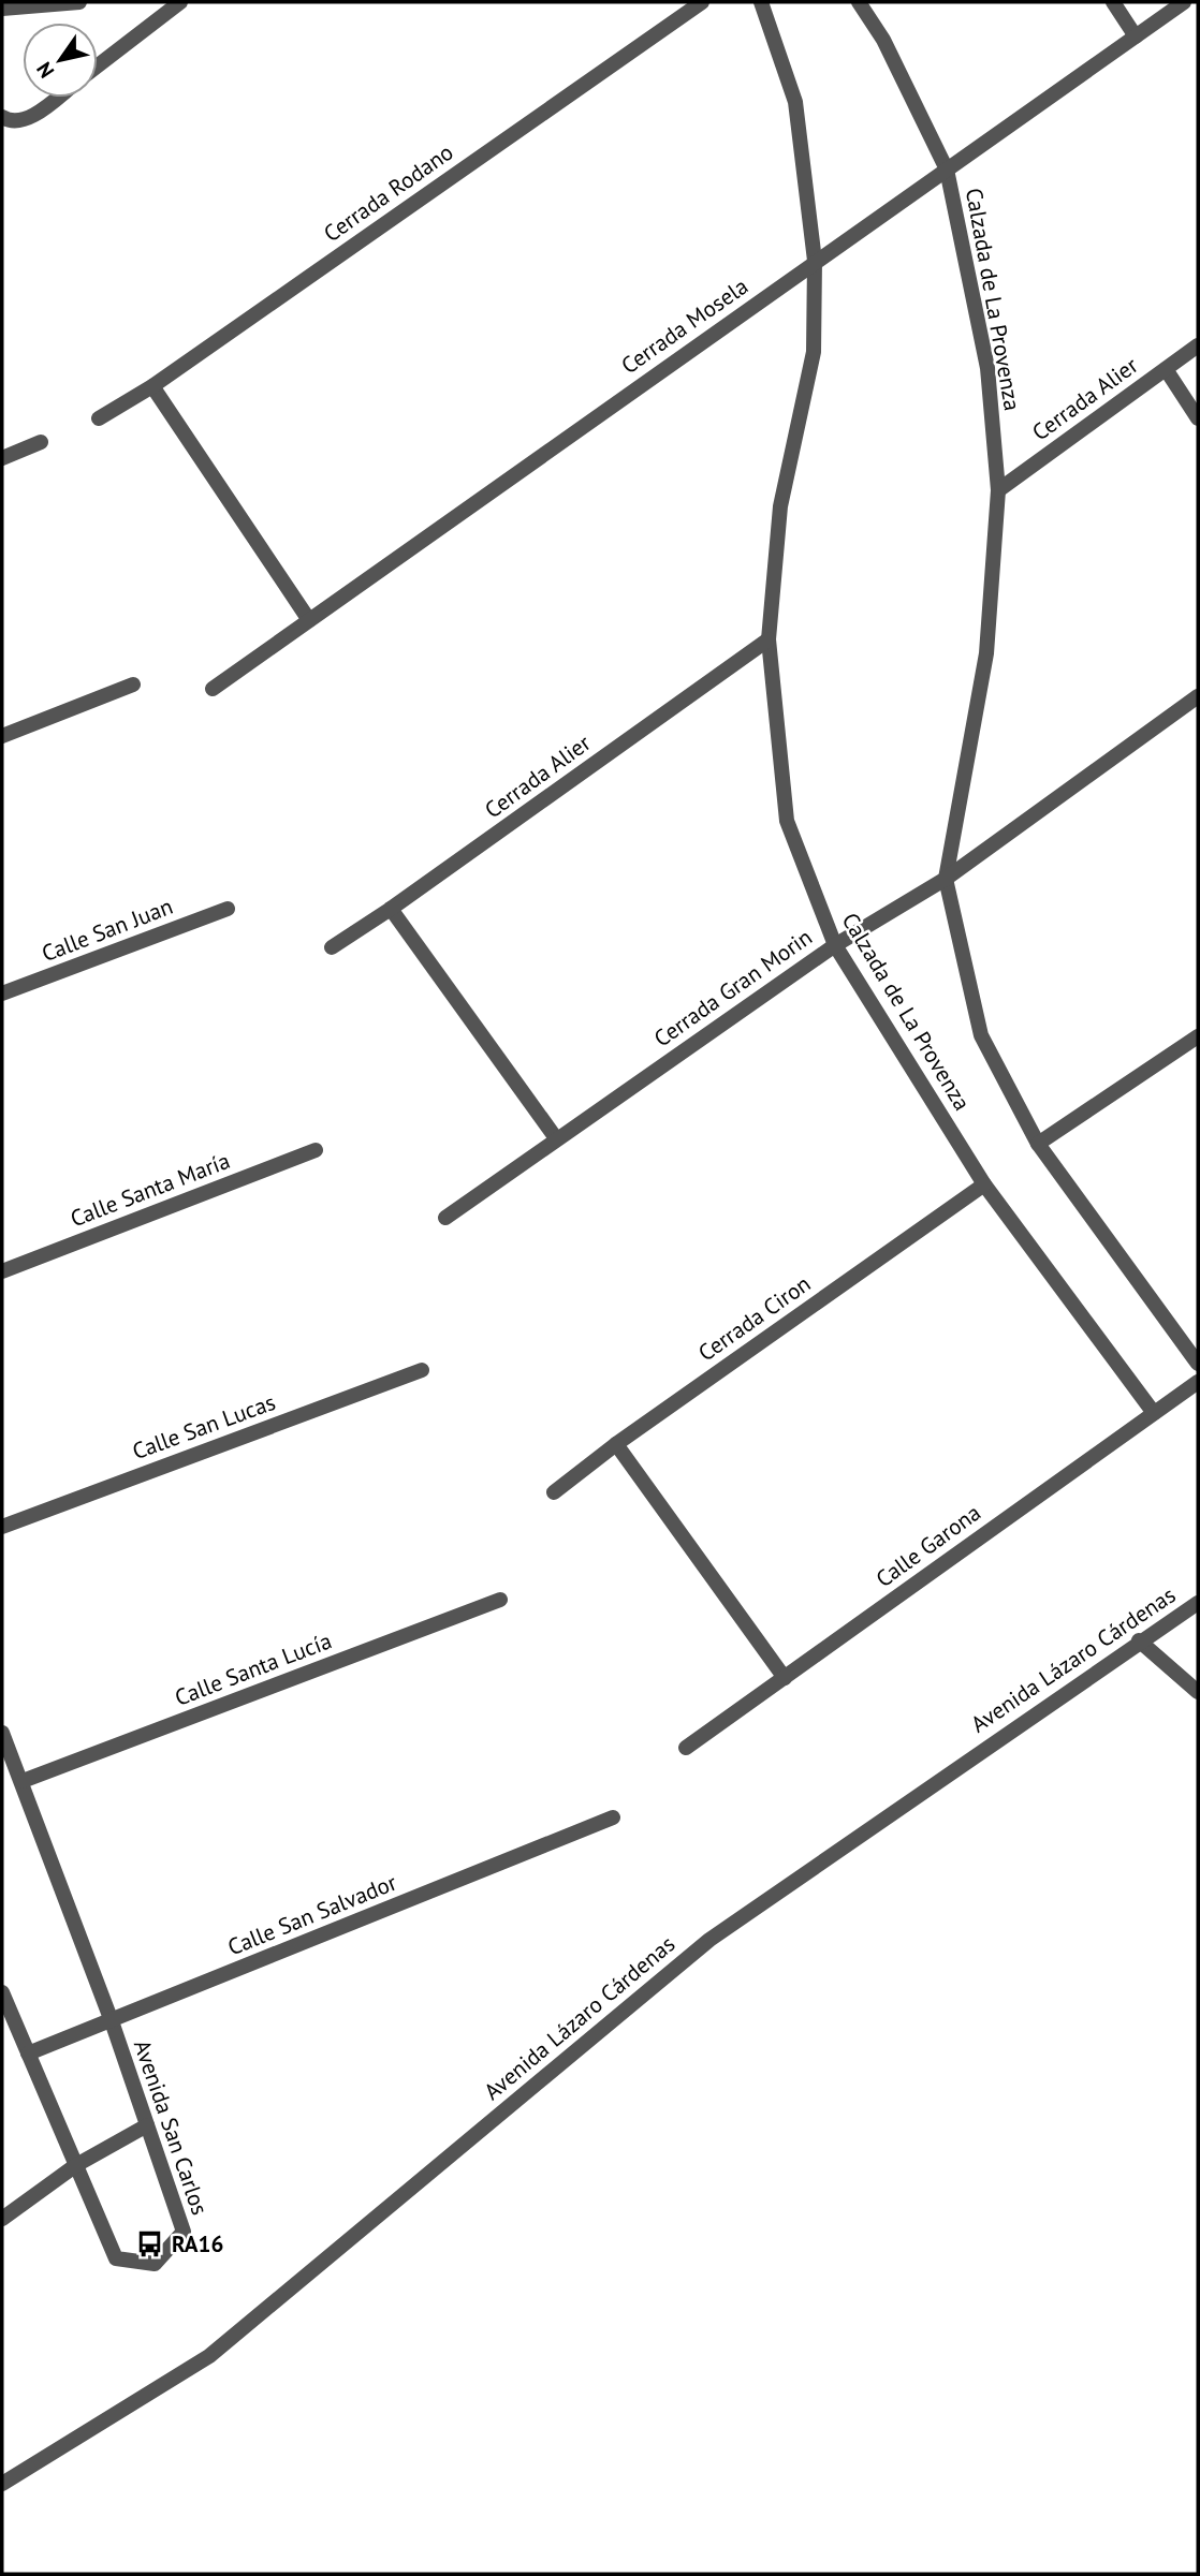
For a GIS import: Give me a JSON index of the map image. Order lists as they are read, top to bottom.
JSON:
{
  "streets": {
    "street": [
      "Cerrada Rodano",
      "Calzada de La Provenza",
      "Cerrada Mosela",
      "Cerrada Alier",
      "Calle San Juan",
      "Cerrada Gran Morin",
      "Calle Santa María",
      "Cerrada Ciron",
      "Calle San Lucas",
      "Calle Garona",
      "Avenida Lázaro Cárdenas",
      "Calle Santa Lucía",
      "Calle San Salvador",
      "Avenida San Carlos"
    ]
  },
  "crossings": [
    ["Calzada de La Provenza", "Cerrada Mosela"],
    ["Calzada de La Provenza", "Cerrada Alier"],
    ["Calzada de La Provenza", "Cerrada Gran Morin"],
    ["Calzada de La Provenza", "Cerrada Ciron"],
    ["Calzada de La Provenza", "Calle Garona"],
    ["Calle Santa Lucía", "Avenida San Carlos"],
    ["Calle San Salvador", "Avenida San Carlos"]
  ],
  "places": {
    "bus stop": ["RA16"]
  },
  "north": "bottom left"
}
